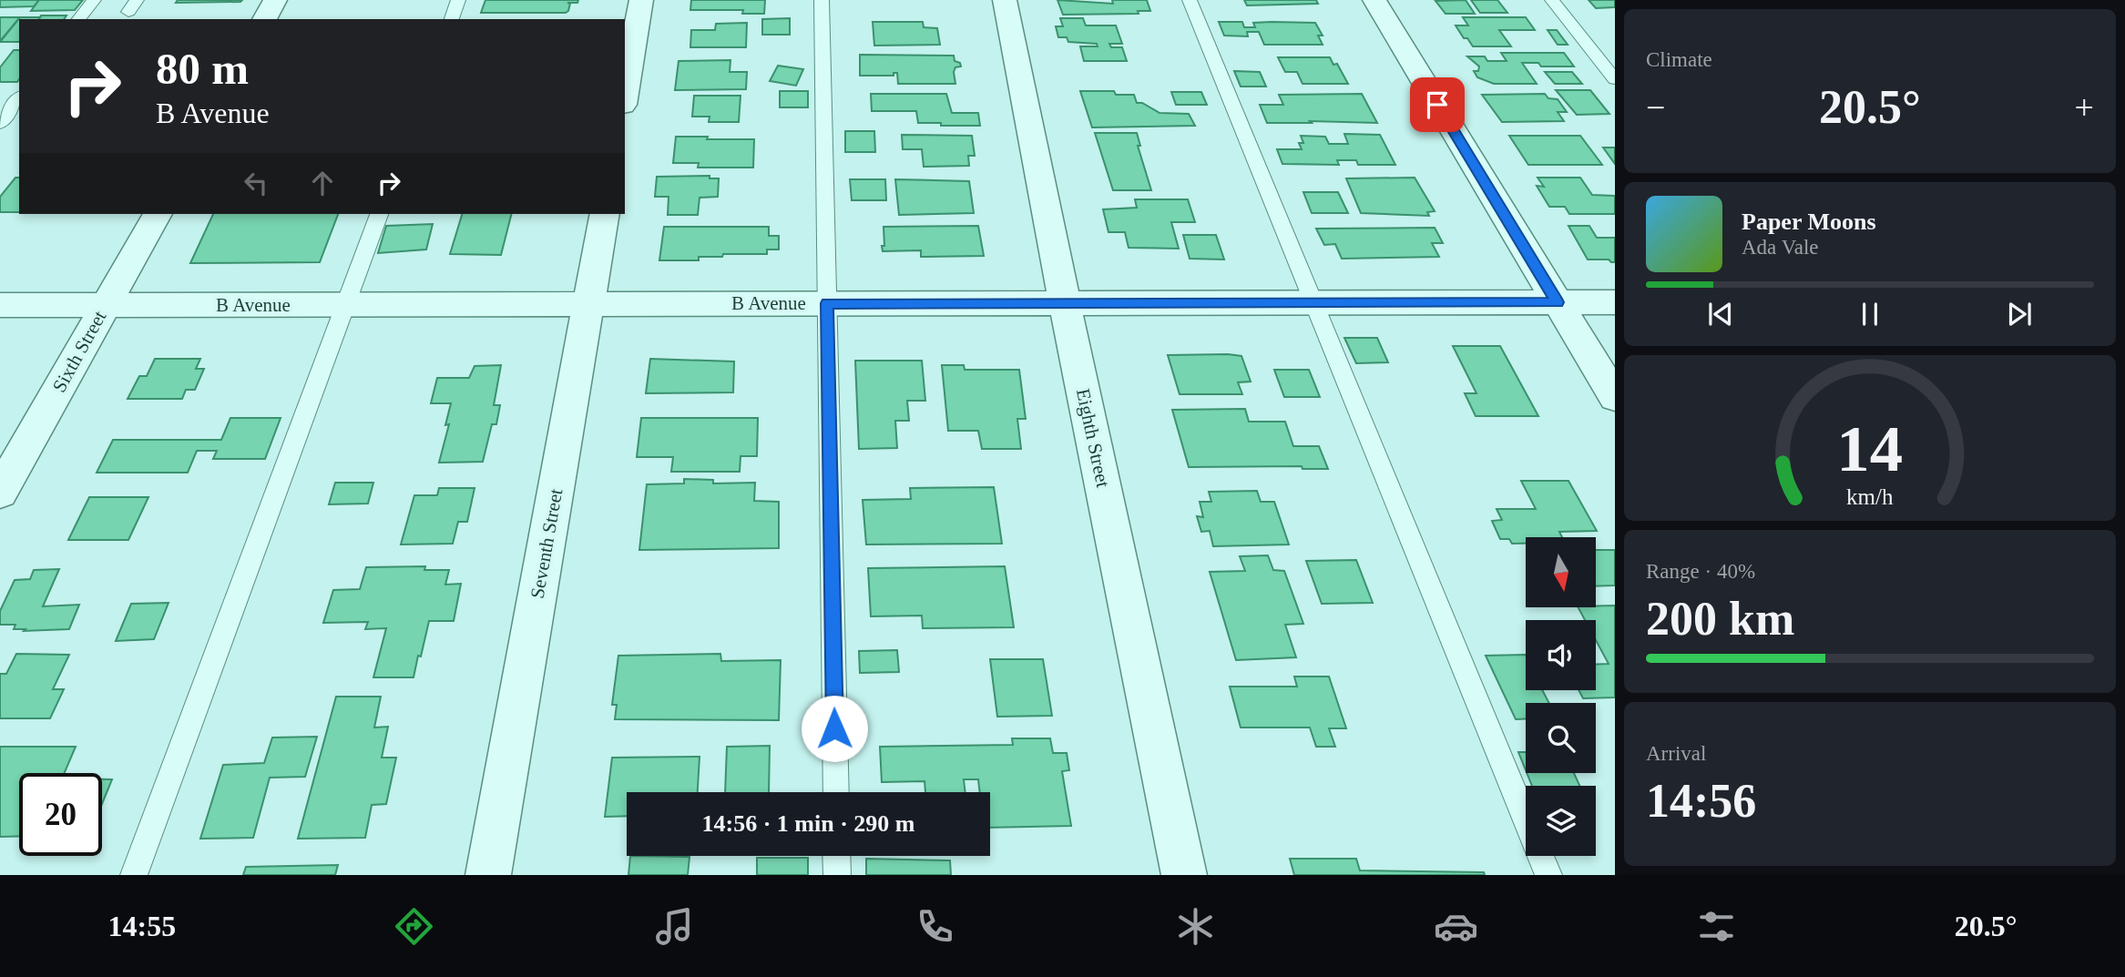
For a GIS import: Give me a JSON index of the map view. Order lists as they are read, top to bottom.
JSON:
{
  "streets": {
    "street": [
      "B Avenue",
      "Sixth Street",
      "Eighth Street",
      "Seventh Street"
    ]
  },
  "crossings": [
    ["B Avenue", "Sixth Street"],
    ["B Avenue", "Eighth Street"],
    ["B Avenue", "Seventh Street"]
  ],
  "north": "bottom",
  "page": {
    "tile": [
      "Climate",
      ["Range · 40%", "200 km"],
      ["Arrival", "14:56"]
    ],
    "turn": ["80 m", "B Avenue"],
    "heat": ["−", "20.5°", "+"],
    "song": ["Paper Moons", "Ada Vale"],
    "limit": "20",
    "trip": "14:56 · 1 min · 290 m",
    "tabs": ["14:55", "20.5°"],
    "gauge": ["14", "km/h"]
  }
}
